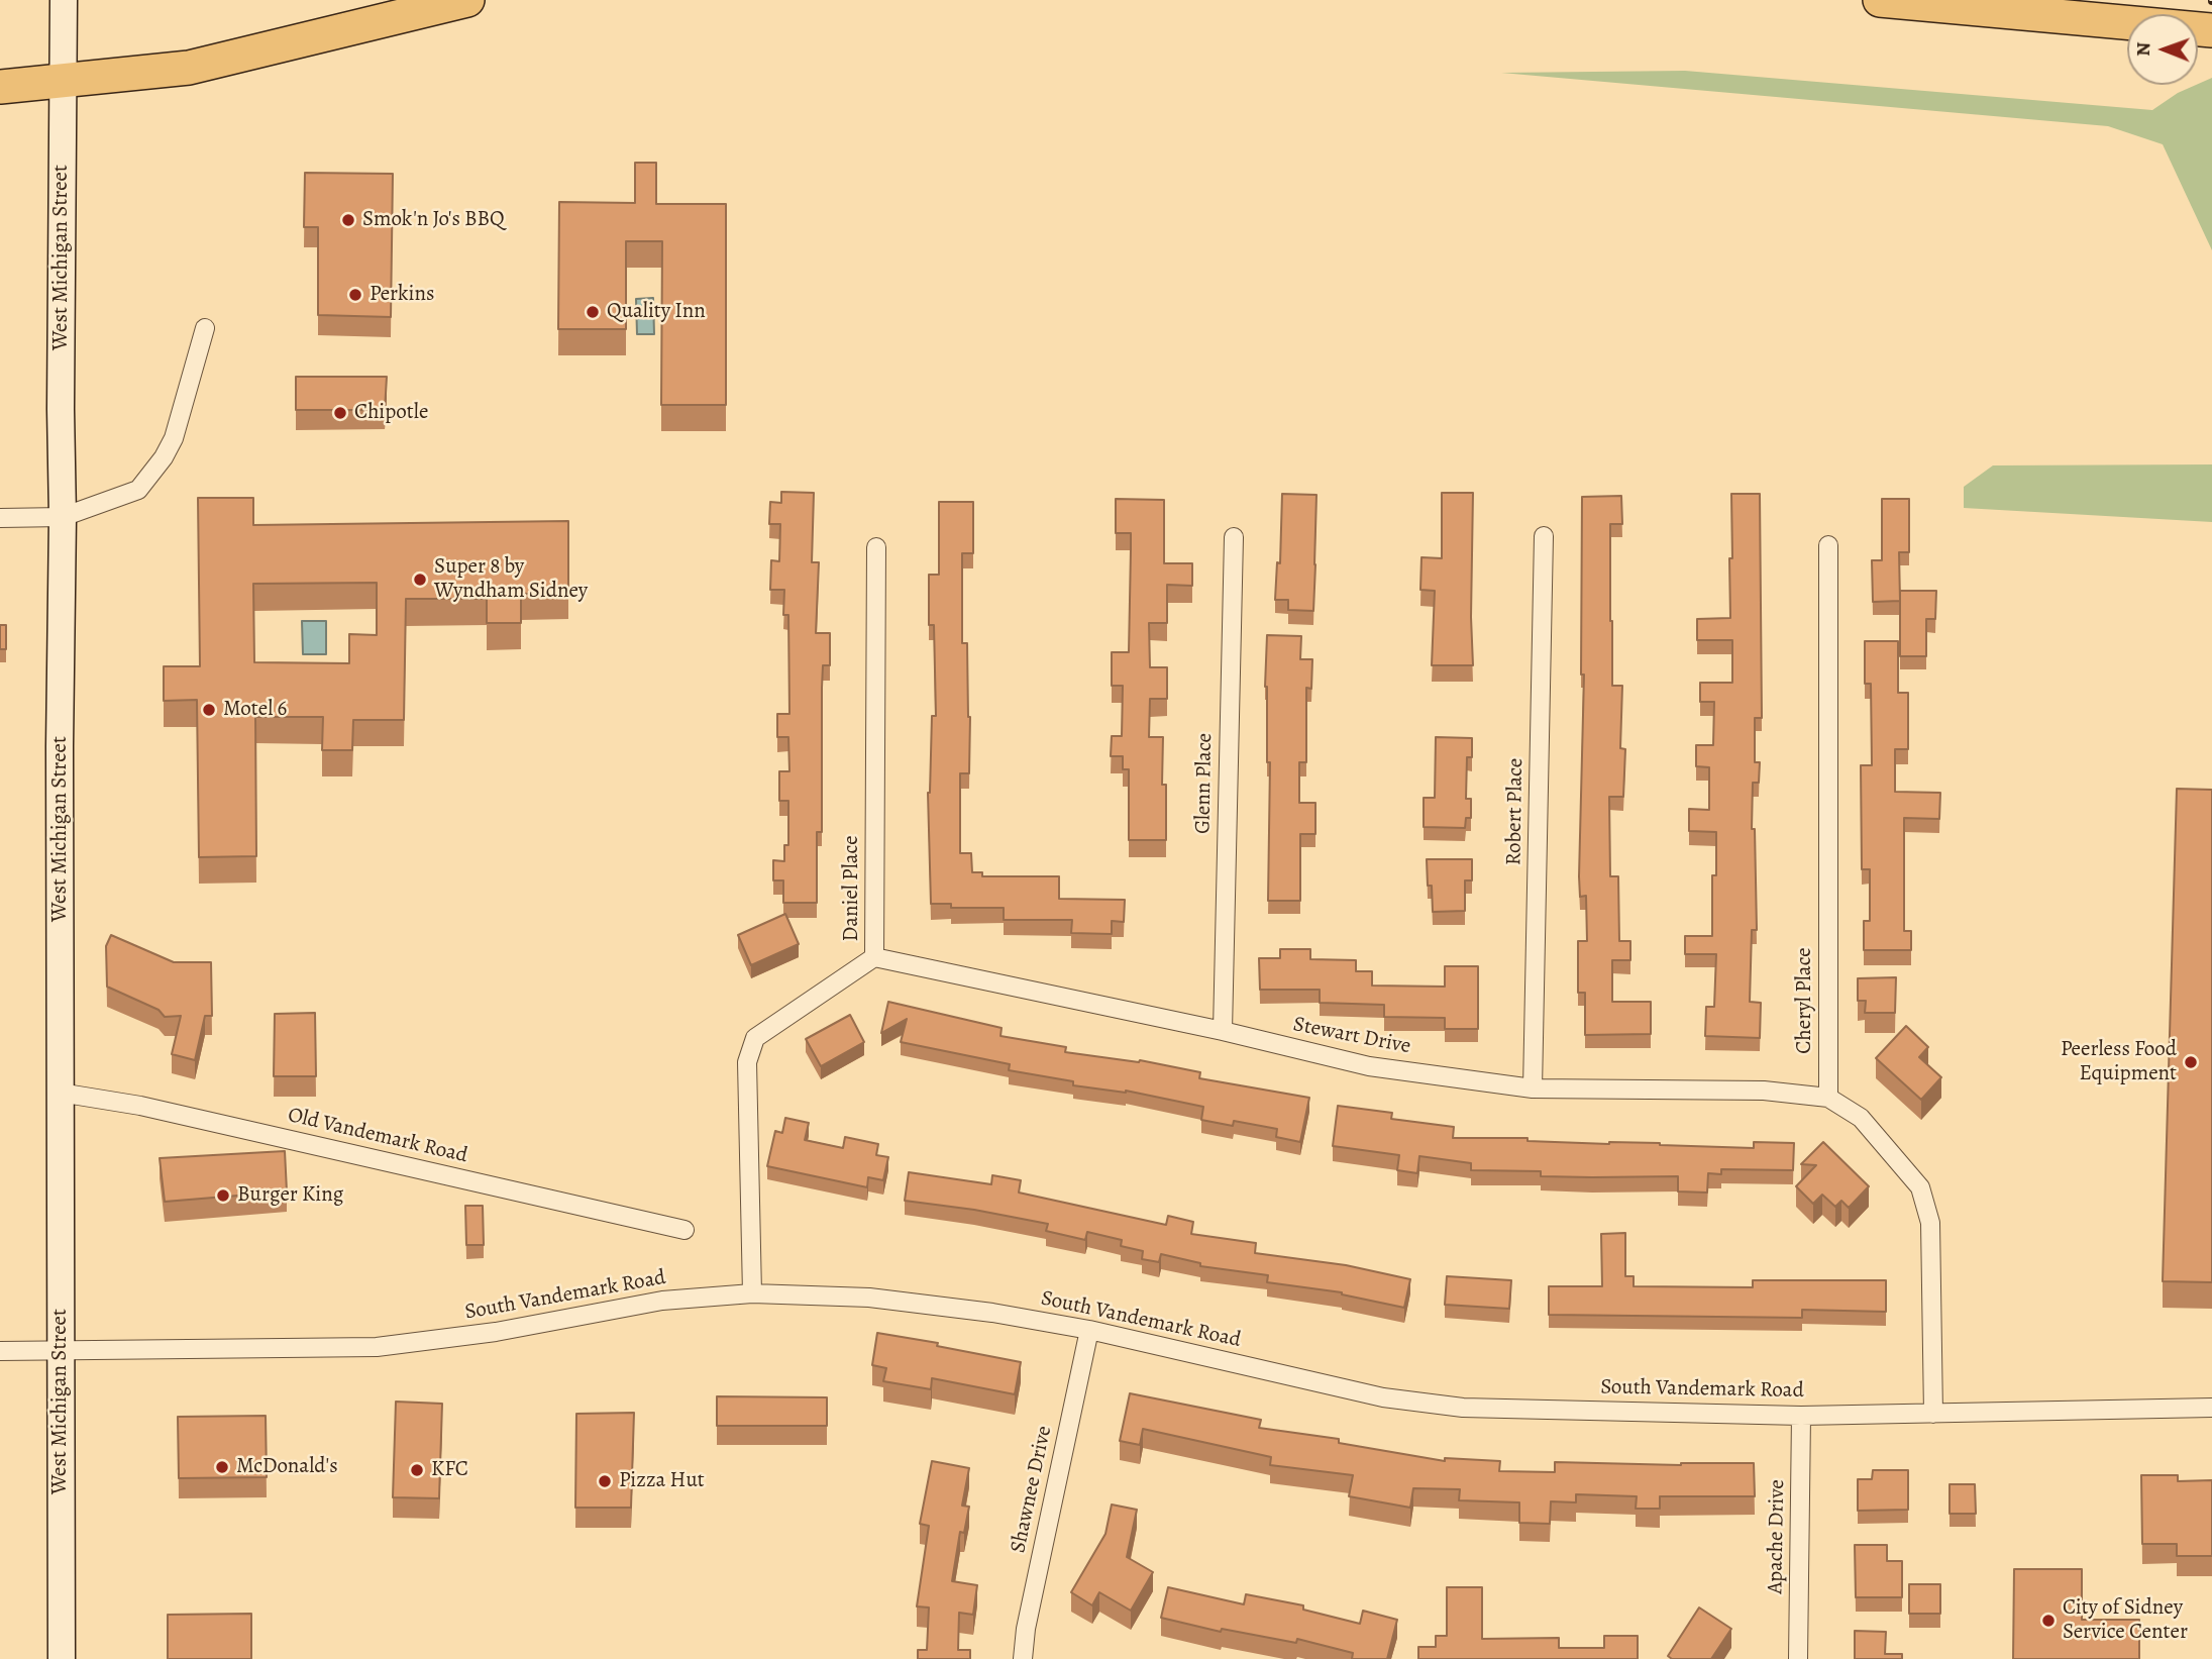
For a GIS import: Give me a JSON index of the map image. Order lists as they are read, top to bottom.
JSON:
{
  "streets": {
    "main road": ["West Michigan Street"],
    "street": [
      "Glenn Place",
      "Robert Place",
      "Daniel Place",
      "Cheryl Place",
      "Stewart Drive",
      "Old Vandemark Road",
      "South Vandemark Road",
      "Shawnee Drive",
      "Apache Drive"
    ]
  },
  "crossings": [
    ["West Michigan Street", "Old Vandemark Road"],
    ["West Michigan Street", "South Vandemark Road"],
    ["Glenn Place", "Stewart Drive"],
    ["Robert Place", "Stewart Drive"],
    ["Daniel Place", "Stewart Drive"],
    ["Daniel Place", "South Vandemark Road"],
    ["Cheryl Place", "Stewart Drive"],
    ["South Vandemark Road", "Shawnee Drive"],
    ["South Vandemark Road", "Apache Drive"]
  ],
  "places": [
    "Smok'n Jo's BBQ",
    "Perkins",
    "Quality Inn",
    "Chipotle",
    "Super 8 by Wyndham Sidney",
    "Motel 6",
    "Peerless Food Equipment",
    "Burger King",
    "McDonald's",
    "KFC",
    "Pizza Hut",
    "City of Sidney Service Center"
  ],
  "north": "left"
}
